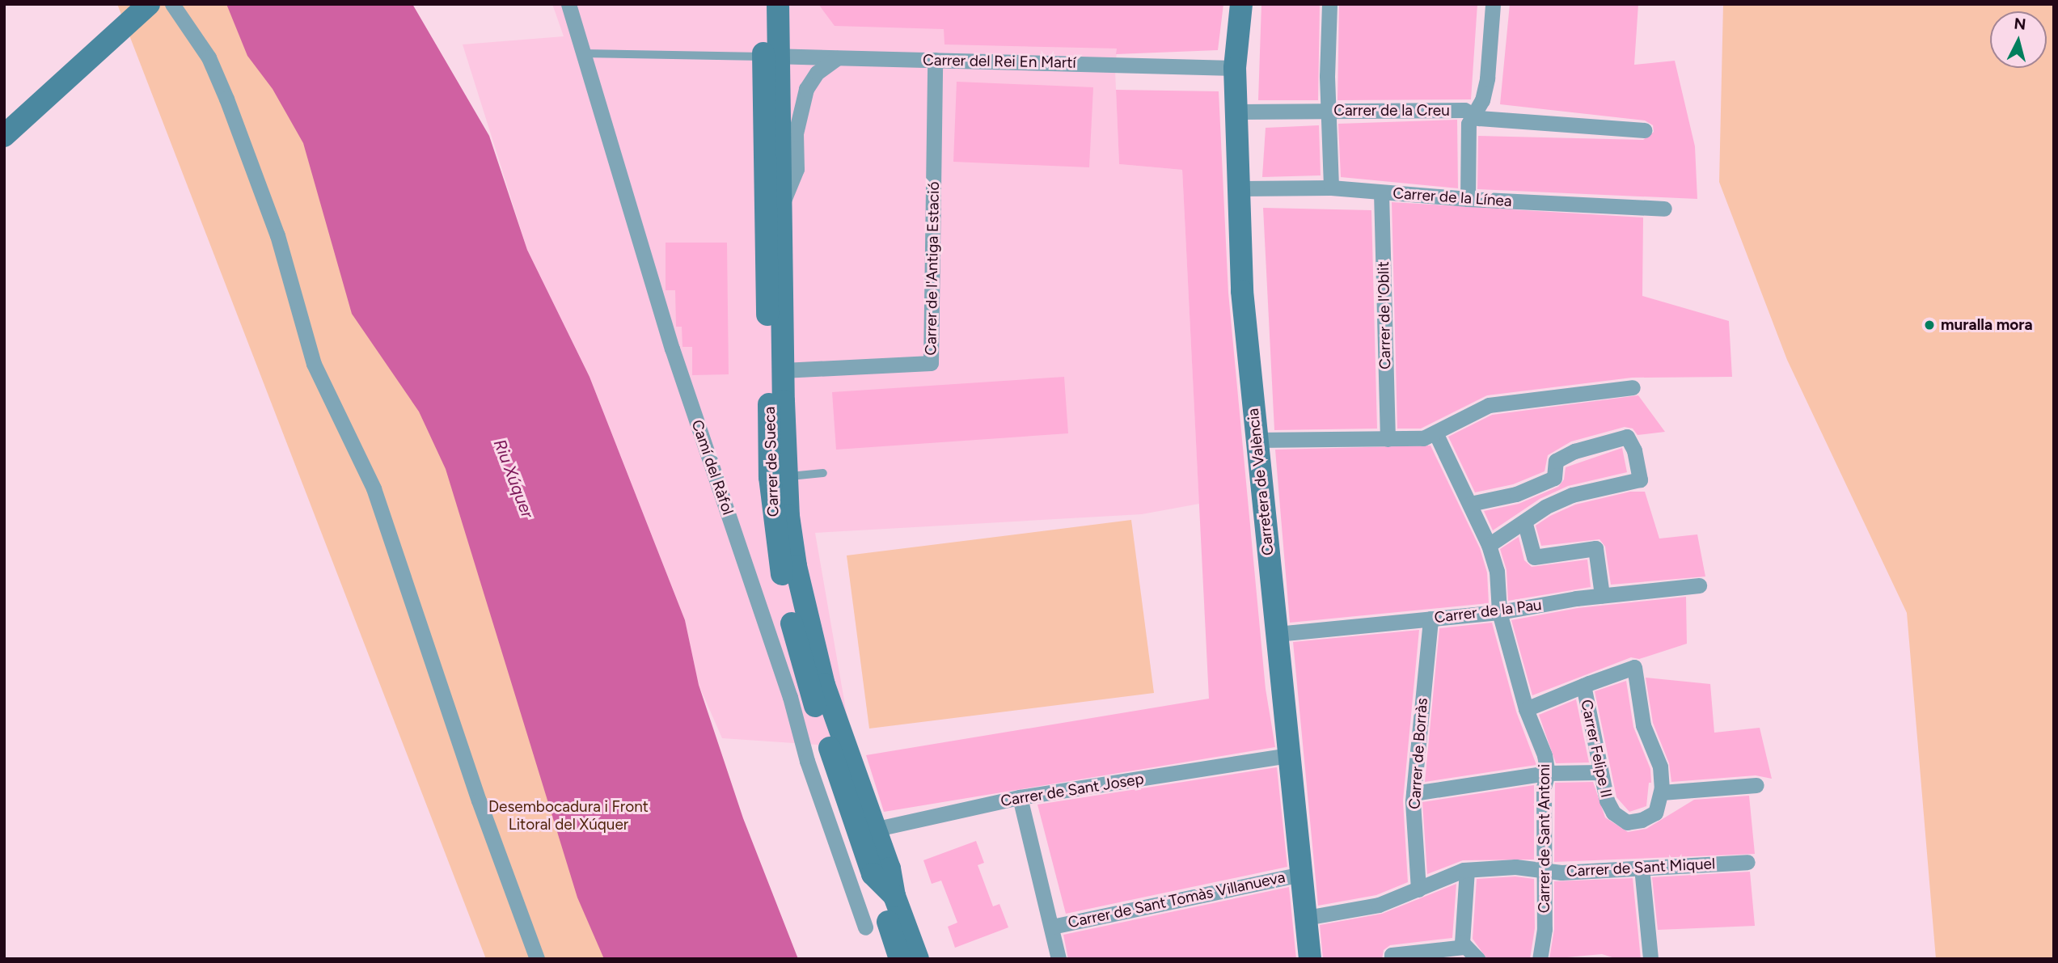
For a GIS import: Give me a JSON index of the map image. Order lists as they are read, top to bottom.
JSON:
{
  "streets": {
    "street": [
      "Carrer del Rei En Martí",
      "Carrer de la Creu",
      "Carrer de la Línea",
      "Carrer de l'Antiga Estació",
      "Carrer de l'Oblit",
      "Carrer de Sueca",
      "Camí del Ràfol",
      "Carretera de València",
      "Carrer de la Pau",
      "Carrer Felipe II",
      "Carrer de Borràs",
      "Carrer de Sant Josep",
      "Carrer de Sant Antoni",
      "Carrer de Sant Miquel",
      "Carrer de Sant Tomàs Villanueva"
    ]
  },
  "crossings": [
    ["Carrer del Rei En Martí", "Carrer de l'Antiga Estació"],
    ["Carrer del Rei En Martí", "Carrer de Sueca"],
    ["Carrer del Rei En Martí", "Carretera de València"],
    ["Carrer de la Creu", "Carretera de València"],
    ["Carrer de la Línea", "Carrer de l'Oblit"],
    ["Carrer de la Línea", "Carretera de València"],
    ["Carrer de l'Antiga Estació", "Carrer de Sueca"],
    ["Carrer de Sueca", "Carrer de Sant Josep"],
    ["Carretera de València", "Carrer de la Pau"],
    ["Carretera de València", "Carrer de Sant Josep"],
    ["Carretera de València", "Carrer de Sant Miquel"],
    ["Carretera de València", "Carrer de Sant Tomàs Villanueva"],
    ["Carrer de la Pau", "Carrer de Borràs"],
    ["Carrer de la Pau", "Carrer de Sant Antoni"],
    ["Carrer de Borràs", "Carrer de Sant Miquel"],
    ["Carrer de Sant Antoni", "Carrer de Sant Miquel"]
  ],
  "water": ["Riu Xúquer"],
  "parks": ["Desembocadura i Front Litoral del Xúquer"],
  "places": ["muralla mora"],
  "north": "top"
}
